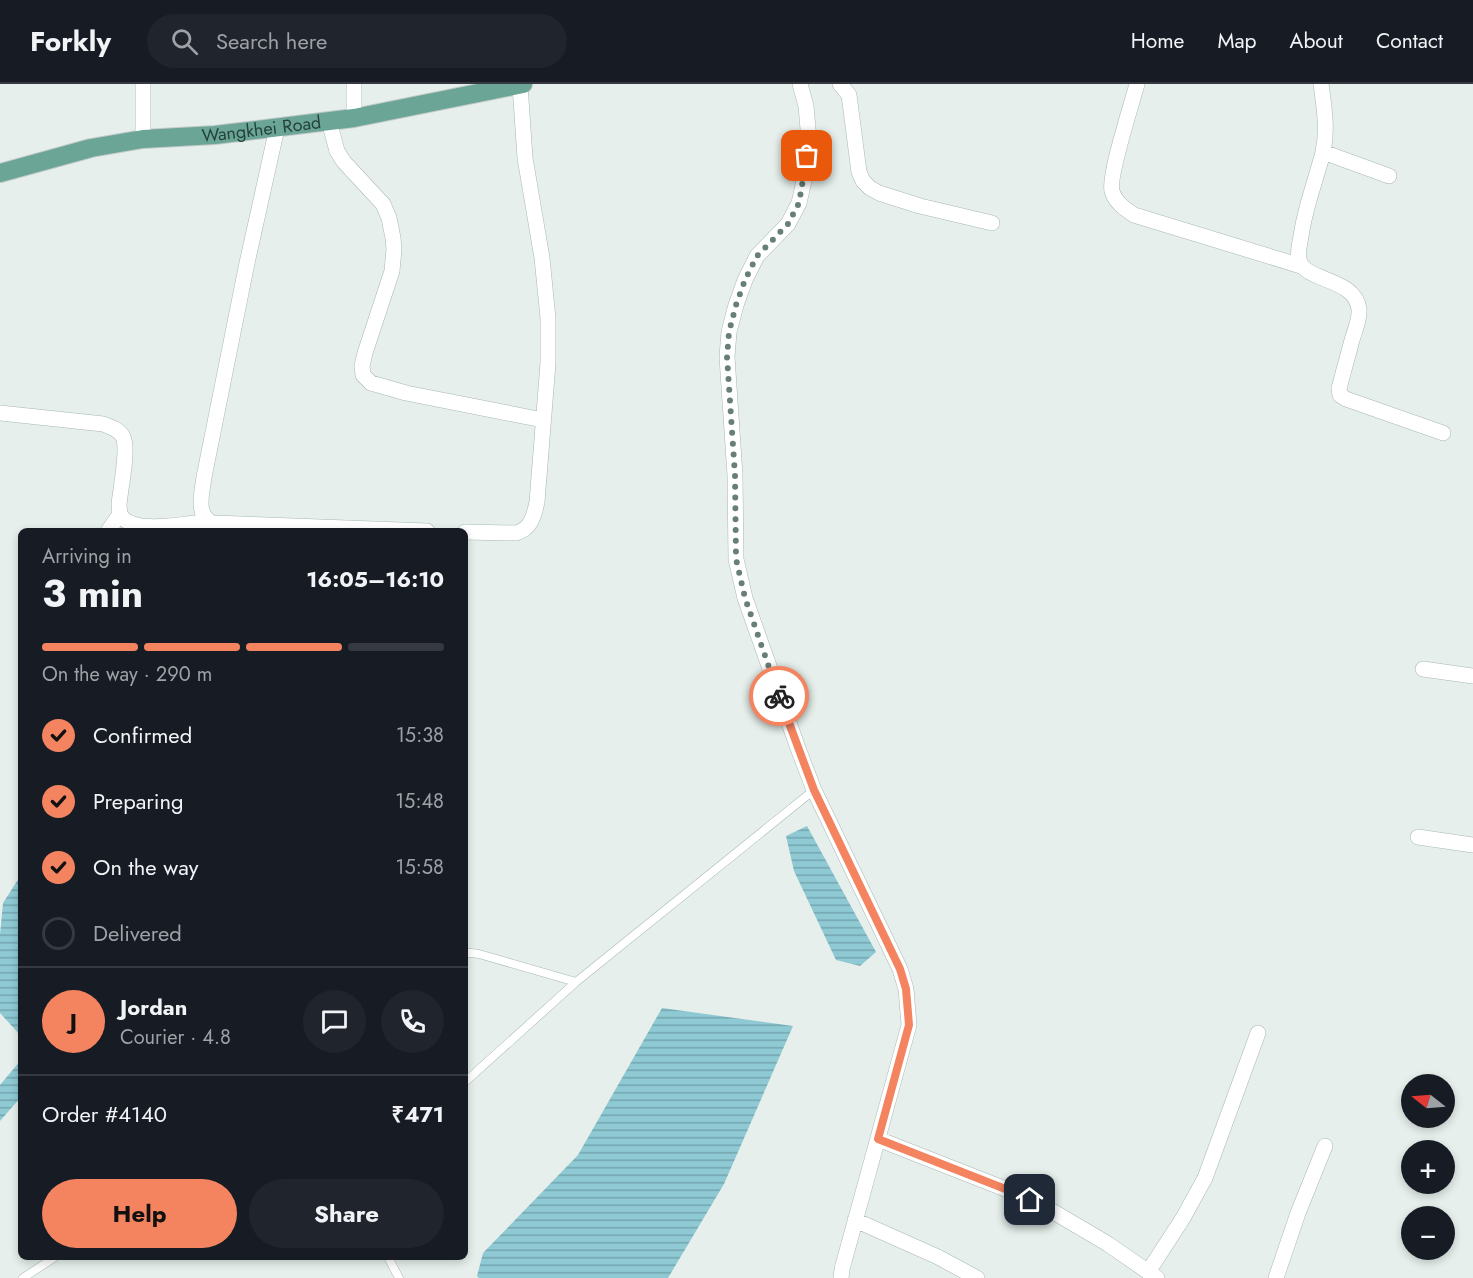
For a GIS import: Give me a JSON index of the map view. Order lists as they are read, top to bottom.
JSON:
{
  "streets": {
    "main road": ["Wangkhei Road"]
  },
  "north": "left",
  "page": {
    "header": "Forkly",
    "search": "Search here",
    "nav": [
      "Home",
      "Map",
      "About",
      "Contact"
    ],
    "heading": ["3 min", "Arriving in", "16:05–16:10"],
    "panel": [
      "Jordan",
      "Courier · 4.8",
      "Order #4140",
      "₹471"
    ],
    "bar": "On the way · 290 m",
    "list": [
      ["Confirmed", "15:38"],
      ["Preparing", "15:48"],
      ["On the way", "15:58"],
      "Delivered"
    ],
    "round": "J",
    "map_buttons": ["+", "−"],
    "buttons": ["Help", "Share"]
  }
}
